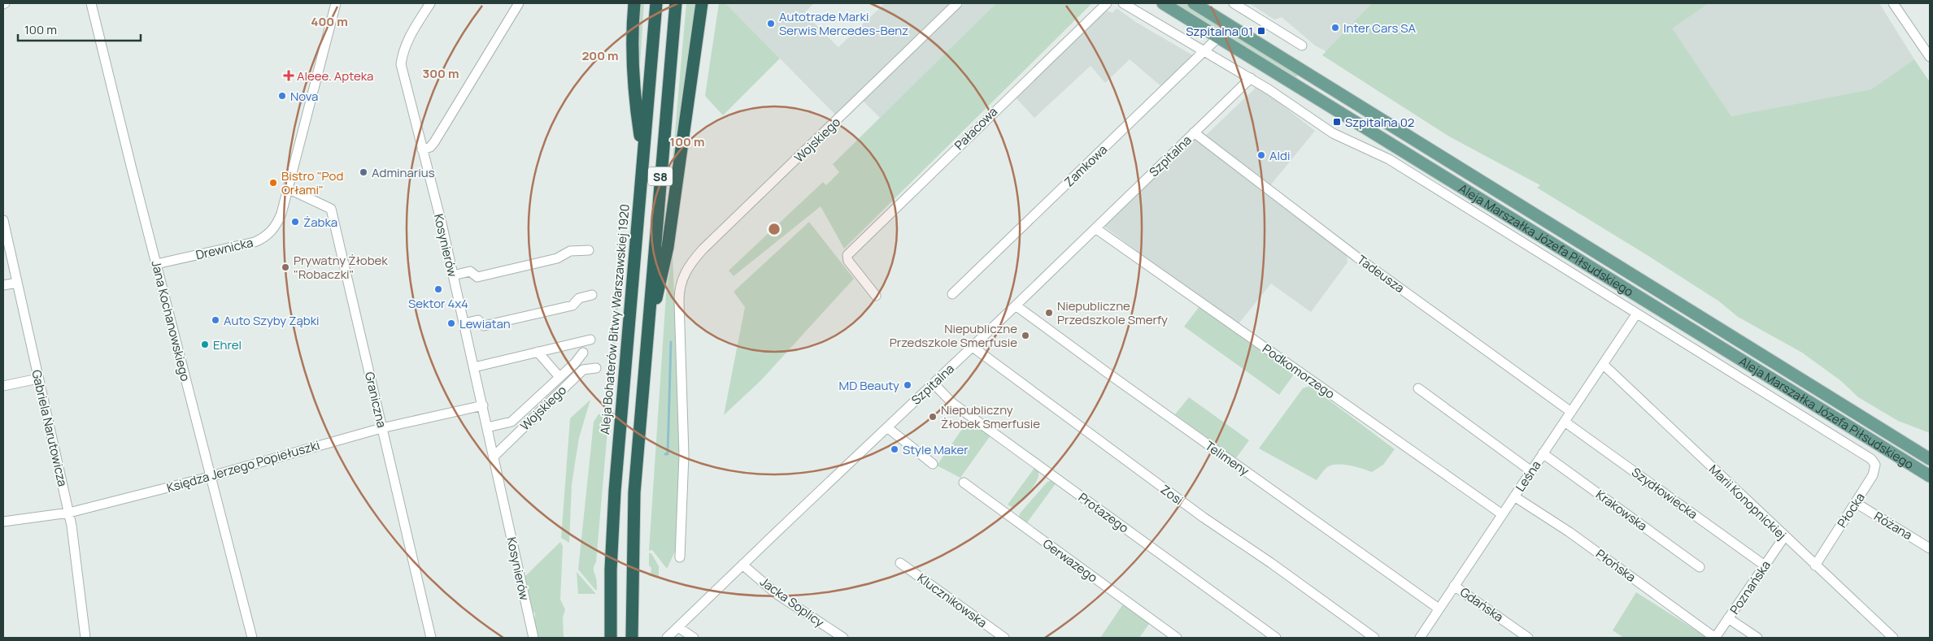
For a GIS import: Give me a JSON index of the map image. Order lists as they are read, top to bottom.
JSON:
{
  "streets": {
    "highway": ["S8", "Aleja Bohaterów Bitwy Warszawskiej 1920"],
    "main road": ["Aleja Marszałka Józefa Piłsudskiego"],
    "street": [
      "Pałacowa",
      "Wojskiego",
      "Szpitalna",
      "Zamkowa",
      "Kosynierów",
      "Drewnicka",
      "Tadeusza",
      "Jana Kochanowskiego",
      "Podkomorzego",
      "Graniczna",
      "Gabriela Narutowicza",
      "Telimeny",
      "Księdza Jerzego Popiełuszki",
      "Leśna",
      "Szydłowiecka",
      "Zosi",
      "Marii Konopnickiej",
      "Krakowska",
      "Płocka",
      "Protazego",
      "Różana",
      "Gerwazego",
      "Płońska",
      "Poznańska",
      "Klucznikowska",
      "Jacka Soplicy",
      "Gdańska"
    ]
  },
  "crossings": [
    ["Wojskiego", "Kosynierów"],
    ["Szpitalna", "Tadeusza"],
    ["Szpitalna", "Podkomorzego"],
    ["Szpitalna", "Telimeny"],
    ["Szpitalna", "Zosi"],
    ["Szpitalna", "Protazego"],
    ["Szpitalna", "Jacka Soplicy"],
    ["Zamkowa", "Aleja Marszałka Józefa Piłsudskiego"],
    ["Kosynierów", "Księdza Jerzego Popiełuszki"],
    ["Drewnicka", "Jana Kochanowskiego"],
    ["Drewnicka", "Graniczna"],
    ["Tadeusza", "Leśna"],
    ["Jana Kochanowskiego", "Księdza Jerzego Popiełuszki"],
    ["Podkomorzego", "Leśna"],
    ["Graniczna", "Księdza Jerzego Popiełuszki"],
    ["Gabriela Narutowicza", "Księdza Jerzego Popiełuszki"],
    ["Telimeny", "Leśna"],
    ["Leśna", "Szydłowiecka"],
    ["Leśna", "Marii Konopnickiej"],
    ["Leśna", "Krakowska"],
    ["Leśna", "Płocka"],
    ["Leśna", "Płońska"],
    ["Leśna", "Gdańska"],
    ["Szydłowiecka", "Poznańska"],
    ["Marii Konopnickiej", "Płocka"],
    ["Marii Konopnickiej", "Poznańska"],
    ["Płocka", "Różana"],
    ["Płońska", "Poznańska"]
  ],
  "places": {
    "other": [
      "Autotrade Marki Serwis Mercedes-Benz",
      "Inter Cars SA",
      "Nova",
      "Aldi",
      "Adminarius",
      "Bistro \"Pod Orłami\"",
      "Żabka",
      "Prywatny Żłobek \"Robaczki\"",
      "Sektor 4x4",
      "Niepubliczne Przedszkole Smerfy",
      "Auto Szyby Ząbki",
      "Lewiatan",
      "Niepubliczne Przedszkole Smerfusie",
      "Ehrel",
      "MD Beauty",
      "Niepubliczny Żłobek Smerfusie",
      "Style Maker"
    ],
    "transit": ["Szpitalna 01", "Szpitalna 02"],
    "health": ["Aleee. Apteka"]
  },
  "scale_bar": "100 m",
  "rings": [
    "400 m",
    "200 m",
    "300 m",
    "100 m"
  ]
}
